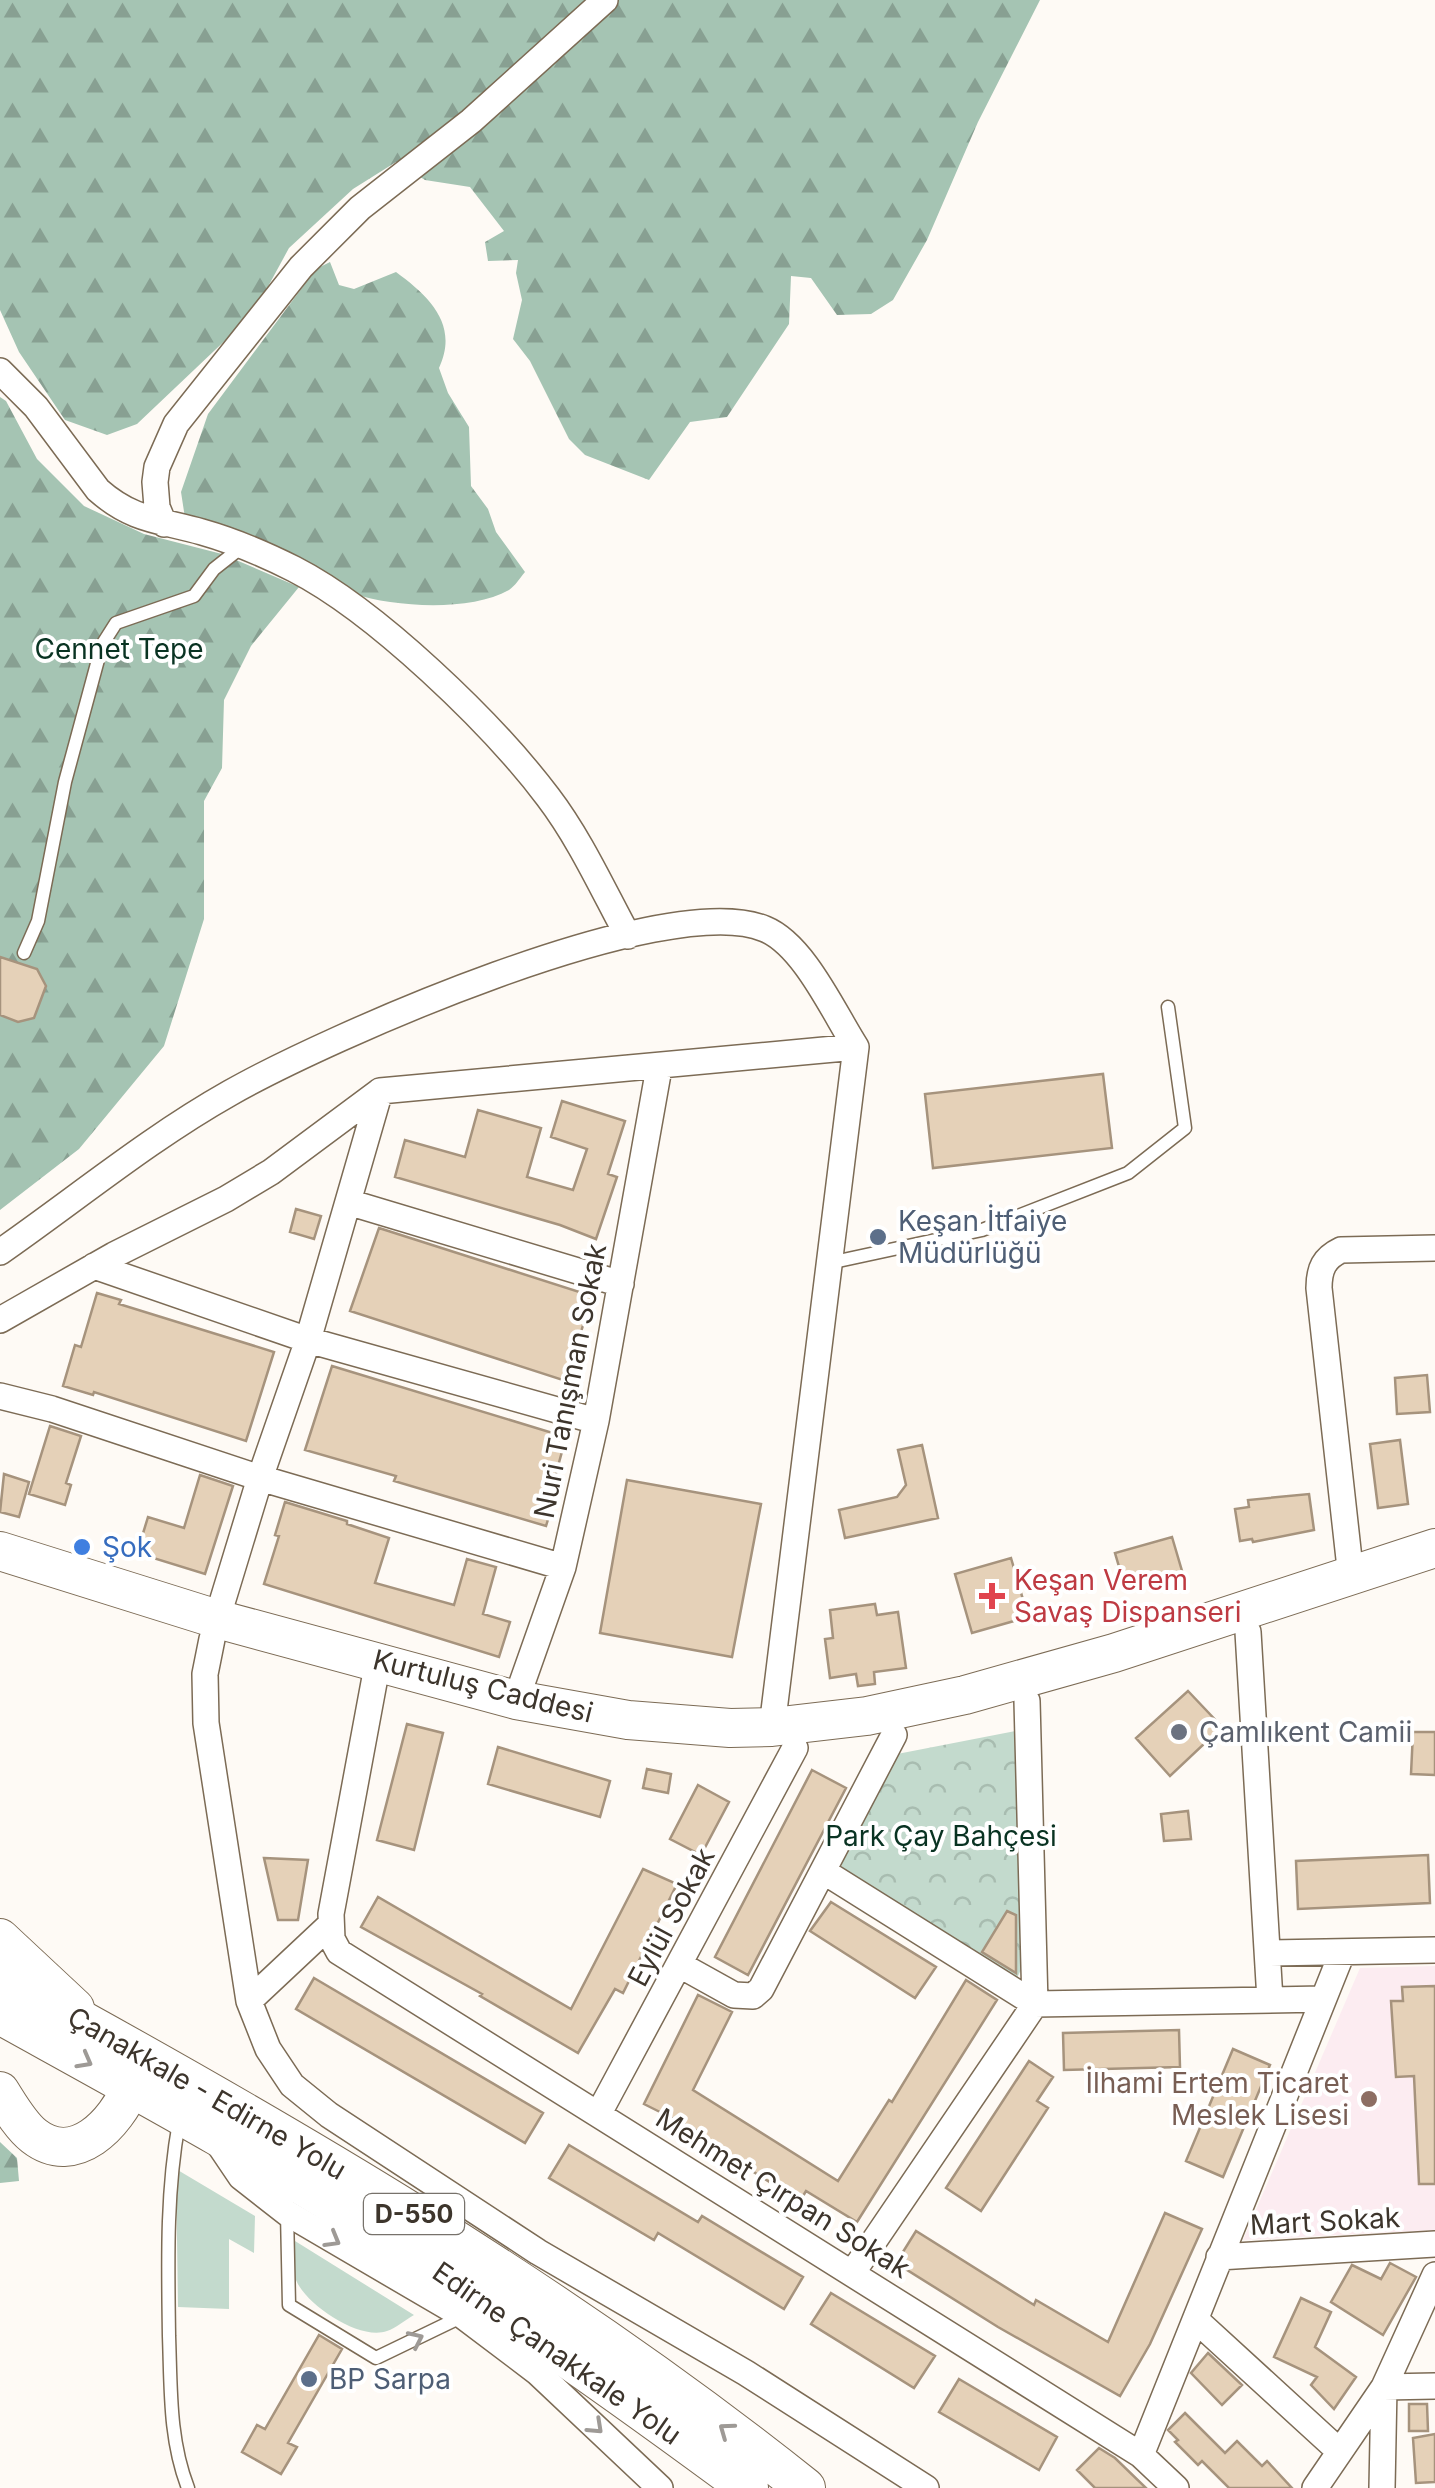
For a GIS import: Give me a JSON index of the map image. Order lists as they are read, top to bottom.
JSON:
{
  "streets": {
    "highway": ["Çanakkale - Edirne Yolu", "D-550", "Edirne Çanakkale Yolu"],
    "main road": ["Kurtuluş Caddesi"],
    "street": [
      "Nuri Tanışman Sokak",
      "Eylül Sokak",
      "Mehmet Çırpan Sokak",
      "Mart Sokak"
    ]
  },
  "crossings": [
    ["Nuri Tanışman Sokak", "Kurtuluş Caddesi"],
    ["Kurtuluş Caddesi", "Eylül Sokak"],
    ["Eylül Sokak", "Mehmet Çırpan Sokak"]
  ],
  "one_way": ["Çanakkale - Edirne Yolu"],
  "parks": ["Cennet Tepe", "Park Çay Bahçesi"],
  "places": {
    "other": [
      "Keşan İtfaiye Müdürlüğü",
      "Şok",
      "Çamlıkent Camii",
      "İlhami Ertem Ticaret Meslek Lisesi",
      "BP Sarpa"
    ],
    "health": ["Keşan Verem Savaş Dispanseri"]
  }
}
